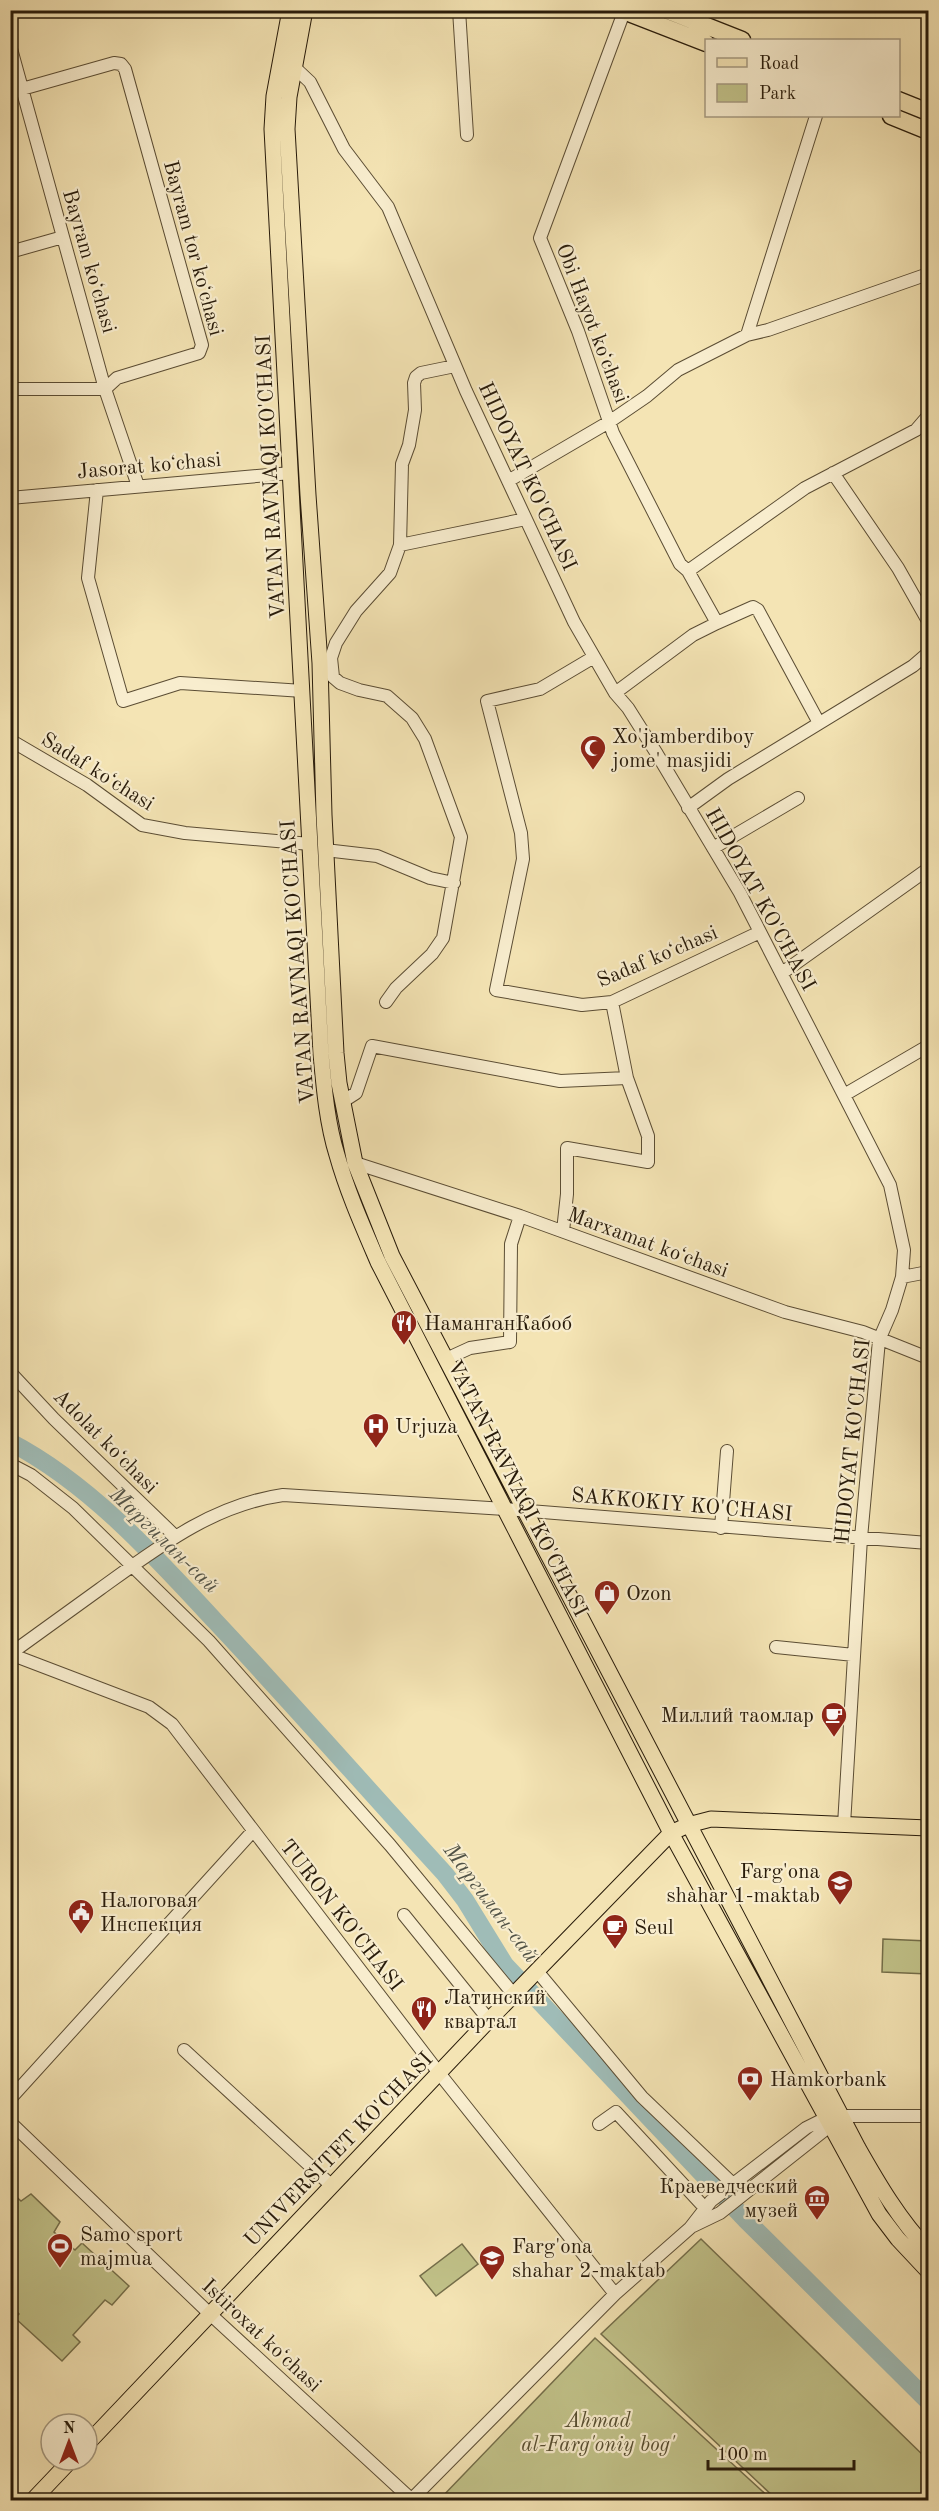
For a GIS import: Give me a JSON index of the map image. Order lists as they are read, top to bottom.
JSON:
{
  "streets": {
    "main road": ["VATAN RAVNAQI KO'CHASI", "UNIVERSITET KO'CHASI"],
    "street": [
      "Bayram tor koʻchasi",
      "Bayram koʻchasi",
      "Obi Hayot koʻchasi",
      "Jasorat koʻchasi",
      "HIDOYAT KO'CHASI",
      "Sadaf koʻchasi",
      "Marxamat koʻchasi",
      "Adolat koʻchasi",
      "SAKKOKIY KO'CHASI",
      "TURON KO'CHASI",
      "Istiroxat koʻchasi"
    ]
  },
  "crossings": [
    ["Bayram tor koʻchasi", "Bayram koʻchasi"],
    ["Bayram koʻchasi", "Jasorat koʻchasi"],
    ["Jasorat koʻchasi", "VATAN RAVNAQI KO'CHASI"],
    ["HIDOYAT KO'CHASI", "VATAN RAVNAQI KO'CHASI"],
    ["HIDOYAT KO'CHASI", "Sadaf koʻchasi"],
    ["HIDOYAT KO'CHASI", "Marxamat koʻchasi"],
    ["HIDOYAT KO'CHASI", "SAKKOKIY KO'CHASI"],
    ["HIDOYAT KO'CHASI", "UNIVERSITET KO'CHASI"],
    ["VATAN RAVNAQI KO'CHASI", "Sadaf koʻchasi"],
    ["VATAN RAVNAQI KO'CHASI", "Marxamat koʻchasi"],
    ["VATAN RAVNAQI KO'CHASI", "SAKKOKIY KO'CHASI"],
    ["VATAN RAVNAQI KO'CHASI", "UNIVERSITET KO'CHASI"],
    ["Adolat koʻchasi", "SAKKOKIY KO'CHASI"],
    ["SAKKOKIY KO'CHASI", "TURON KO'CHASI"],
    ["TURON KO'CHASI", "UNIVERSITET KO'CHASI"],
    ["UNIVERSITET KO'CHASI", "Istiroxat koʻchasi"]
  ],
  "water": ["Маргилан-сай"],
  "parks": ["Ahmad al-Farg'oniy bog'"],
  "places": {
    "mosque": ["Xo'jamberdiboy jome' masjidi"],
    "restaurant": ["НаманганКабоб", "Латинский квартал"],
    "hospital": ["Urjuza"],
    "shop": ["Ozon"],
    "cafe": ["Миллий таомлар", "Seul"],
    "school or university": ["Farg'ona shahar 1-maktab", "Farg'ona shahar 2-maktab"],
    "public building": ["Налоговая Инспекция"],
    "bank": ["Hamkorbank"],
    "museum": ["Краеведческий музей"],
    "sports": ["Samo sport majmua"]
  },
  "legend": ["Road", "Park"],
  "scale_bar": "100 m",
  "north": "top"
}
